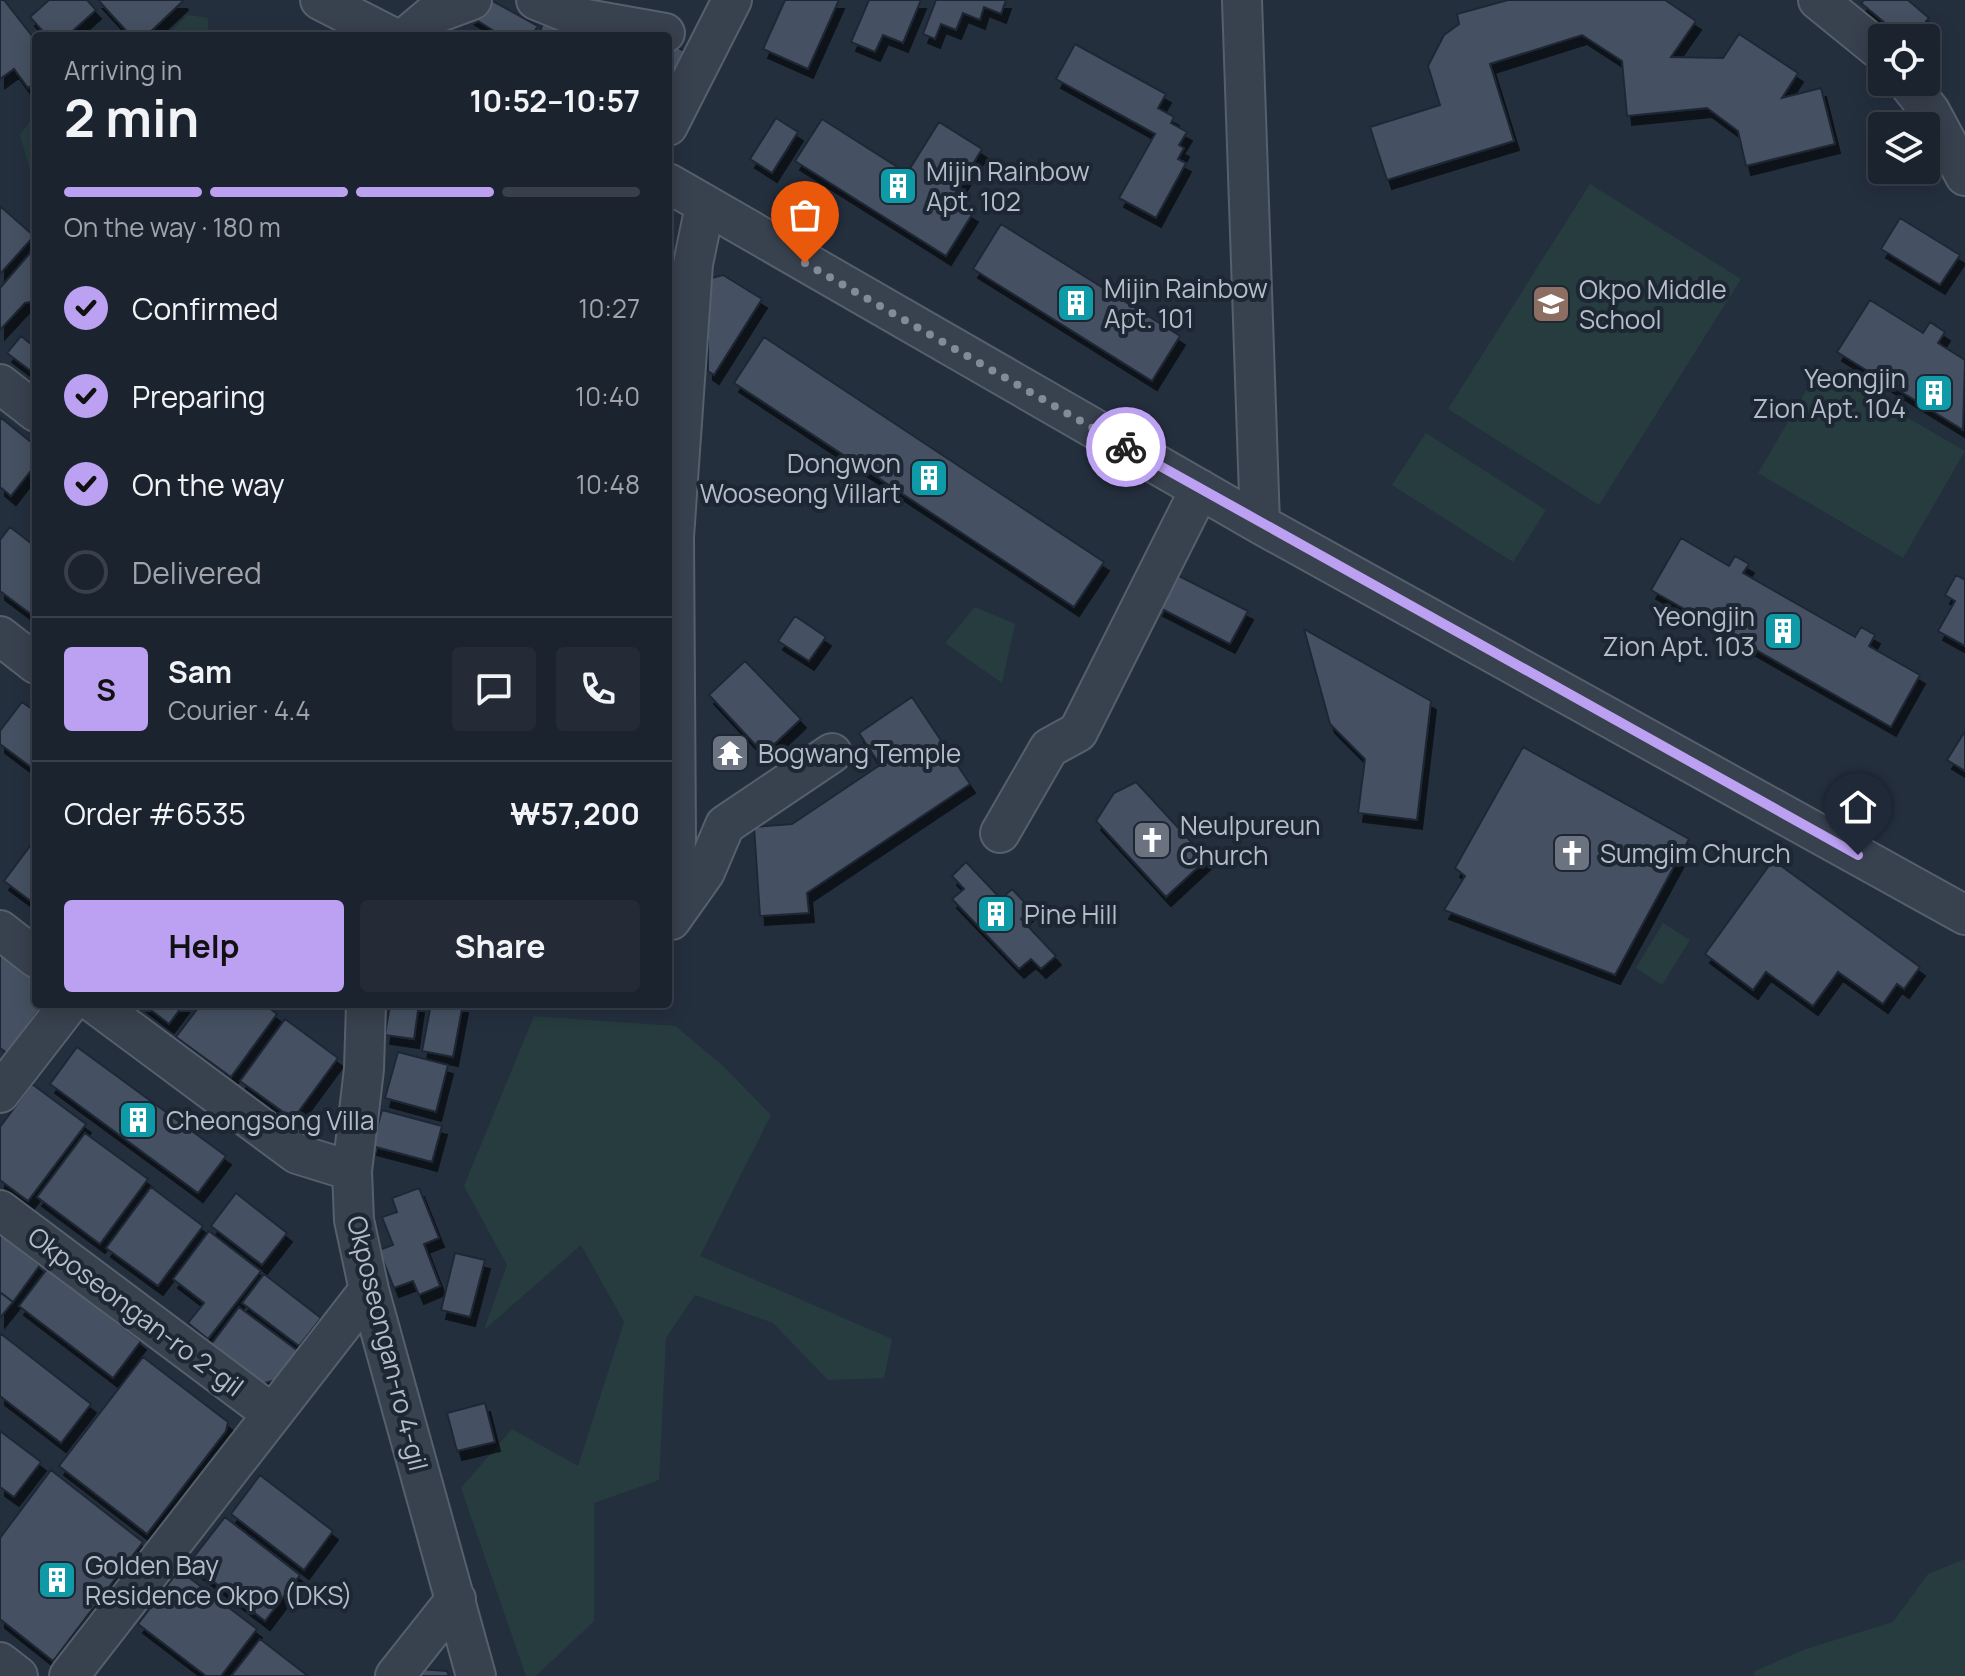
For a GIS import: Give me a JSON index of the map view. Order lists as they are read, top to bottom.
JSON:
{
  "streets": {
    "street": ["Okposeongan-ro 2-gil", "Okposeongan-ro 4-gil"]
  },
  "places": {
    "building": [
      "Mijin Rainbow Apt. 102",
      "Mijin Rainbow Apt. 101",
      "Yeongjin Zion Apt. 104",
      "Dongwon Wooseong Villart",
      "Yeongjin Zion Apt. 103",
      "Pine Hill",
      "Cheongsong Villa",
      "Golden Bay Residence Okpo (DKS)"
    ],
    "school or university": ["Okpo Middle School"],
    "temple": ["Bogwang Temple"],
    "church": ["Neulpureun Church", "Sumgim Church"]
  },
  "page": {
    "heading": ["2 min", "Arriving in", "10:52–10:57"],
    "panel": [
      "Sam",
      "Courier · 4.4",
      "Order #6535",
      "₩57,200"
    ],
    "bar": "On the way · 180 m",
    "list": [
      ["Confirmed", "10:27"],
      ["Preparing", "10:40"],
      ["On the way", "10:48"],
      "Delivered"
    ],
    "round": "S",
    "buttons": ["Help", "Share"]
  }
}
